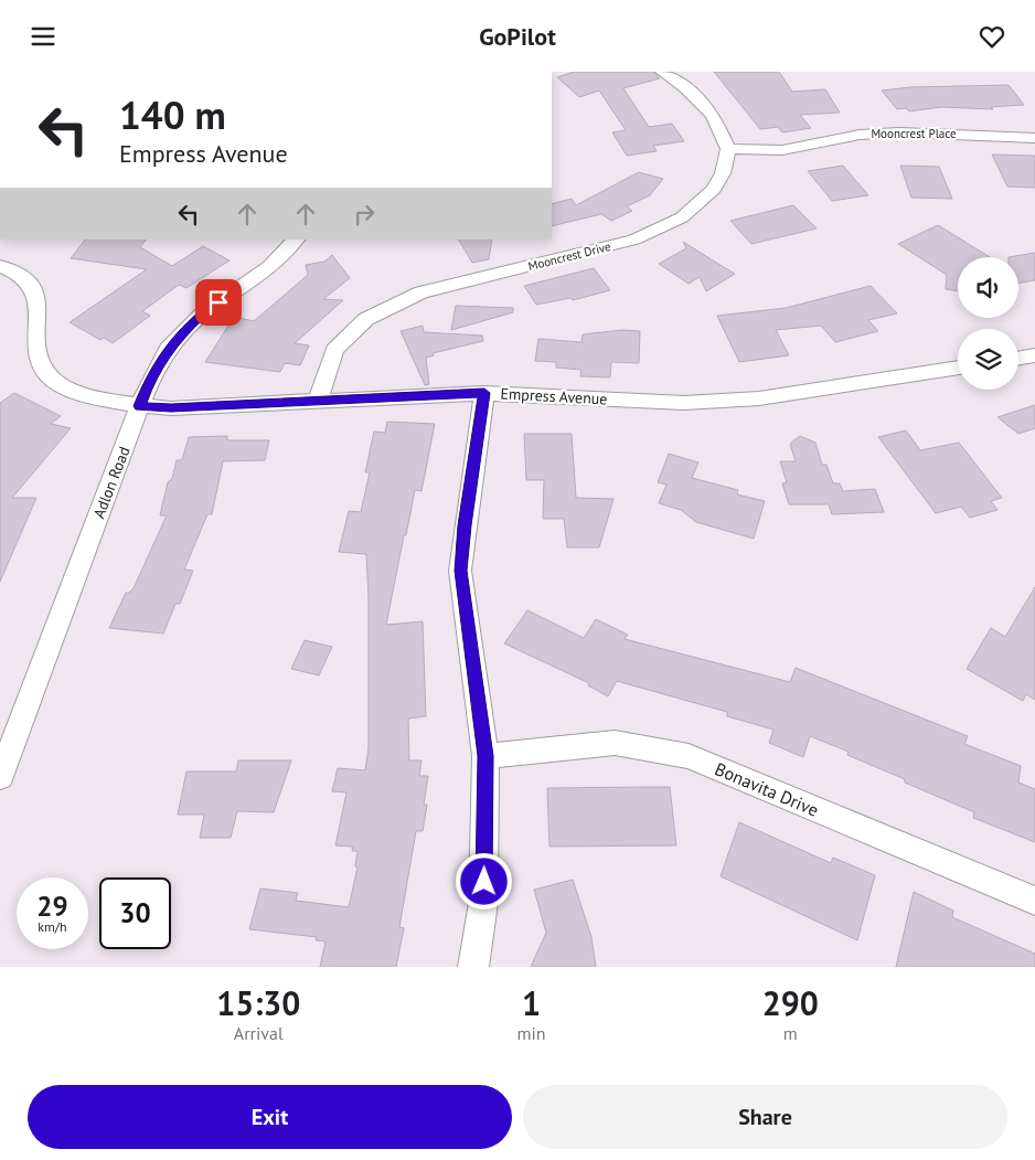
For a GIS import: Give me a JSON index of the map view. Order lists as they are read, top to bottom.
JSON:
{
  "streets": {
    "street": [
      "Mooncrest Place",
      "Mooncrest Drive",
      "Empress Avenue",
      "Adlon Road",
      "Bonavita Drive"
    ]
  },
  "crossings": [
    ["Mooncrest Place", "Mooncrest Drive"],
    ["Mooncrest Drive", "Empress Avenue"],
    ["Empress Avenue", "Adlon Road"]
  ],
  "page": {
    "header": "GoPilot",
    "turn": ["140 m", "Empress Avenue"],
    "speed": "29 km/h",
    "limit": "30",
    "eta": [
      "15:30",
      "Arrival",
      "1",
      "min",
      "290",
      "m"
    ],
    "buttons": ["Exit", "Share"]
  }
}
